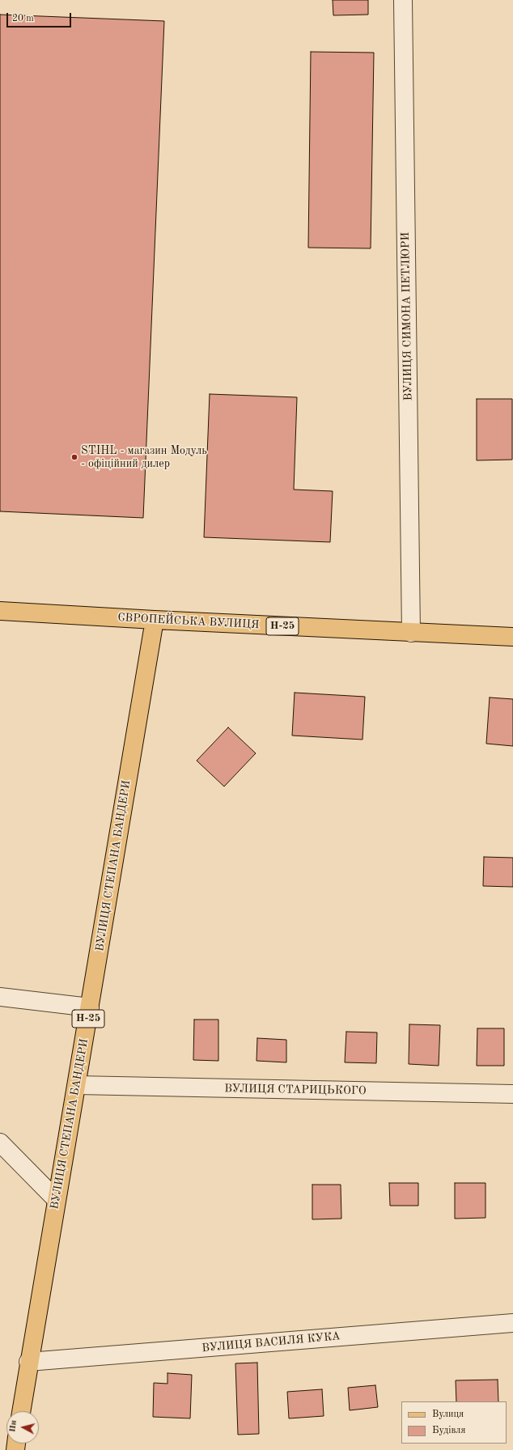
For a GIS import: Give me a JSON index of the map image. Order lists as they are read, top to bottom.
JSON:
{
  "streets": {
    "main road": ["ЄВРОПЕЙСЬКА ВУЛИЦЯ", "Н-25", "ВУЛИЦЯ СТЕПАНА БАНДЕРИ"],
    "street": ["ВУЛИЦЯ СИМОНА ПЕТЛЮРИ", "ВУЛИЦЯ СТАРИЦЬКОГО", "ВУЛИЦЯ ВАСИЛЯ КУКА"]
  },
  "crossings": [
    ["ВУЛИЦЯ СИМОНА ПЕТЛЮРИ", "ЄВРОПЕЙСЬКА ВУЛИЦЯ"],
    ["ЄВРОПЕЙСЬКА ВУЛИЦЯ", "ВУЛИЦЯ СТЕПАНА БАНДЕРИ"],
    ["ВУЛИЦЯ СТЕПАНА БАНДЕРИ", "ВУЛИЦЯ СТАРИЦЬКОГО"],
    ["ВУЛИЦЯ СТЕПАНА БАНДЕРИ", "ВУЛИЦЯ ВАСИЛЯ КУКА"]
  ],
  "places": ["STIHL - магазин Модуль - офіційний дилер"],
  "legend": ["Вулиця", "Будівля"],
  "scale_bar": "20 m",
  "north": "left"
}
